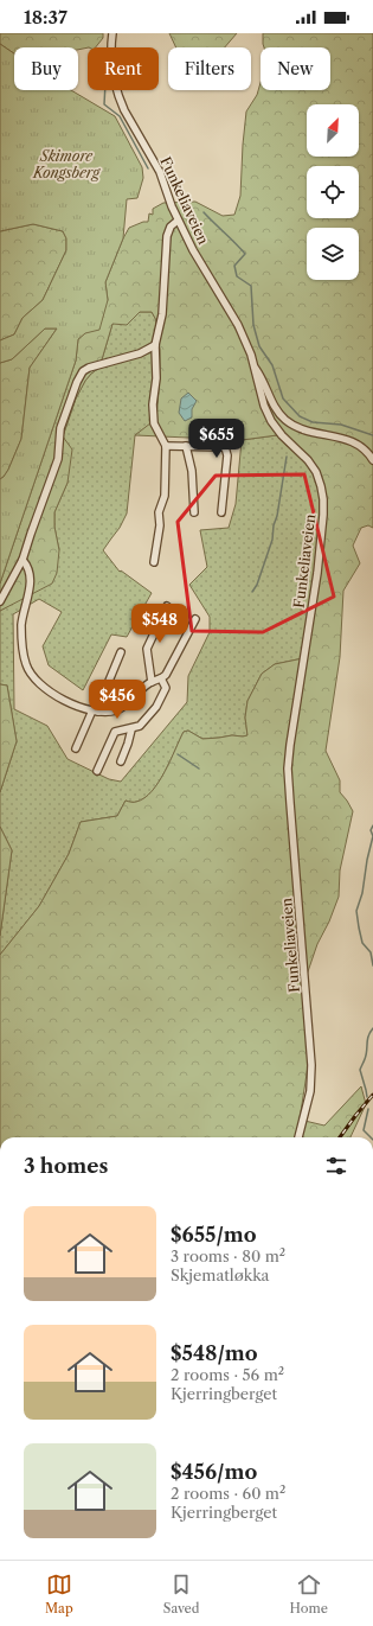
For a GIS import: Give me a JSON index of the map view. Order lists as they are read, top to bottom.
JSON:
{
  "streets": {
    "street": ["Funkeliaveien"]
  },
  "parks": ["Skimore Kongsberg"],
  "north": "top right",
  "page": {
    "status": "18:37",
    "chip": [
      "Buy",
      "Rent",
      "Filters",
      "New"
    ],
    "price": ["$655", "$548", "$456"],
    "heading": "3 homes",
    "list": [
      {
        "name": "$655/mo",
        "note": "3 rooms · 80 m² · Skjematløkka"
      },
      {
        "name": "$548/mo",
        "note": "2 rooms · 56 m² · Kjerringberget"
      },
      {
        "name": "$456/mo",
        "note": "2 rooms · 60 m² · Kjerringberget"
      }
    ],
    "tabs": ["Map", "Saved", "Home"]
  }
}
